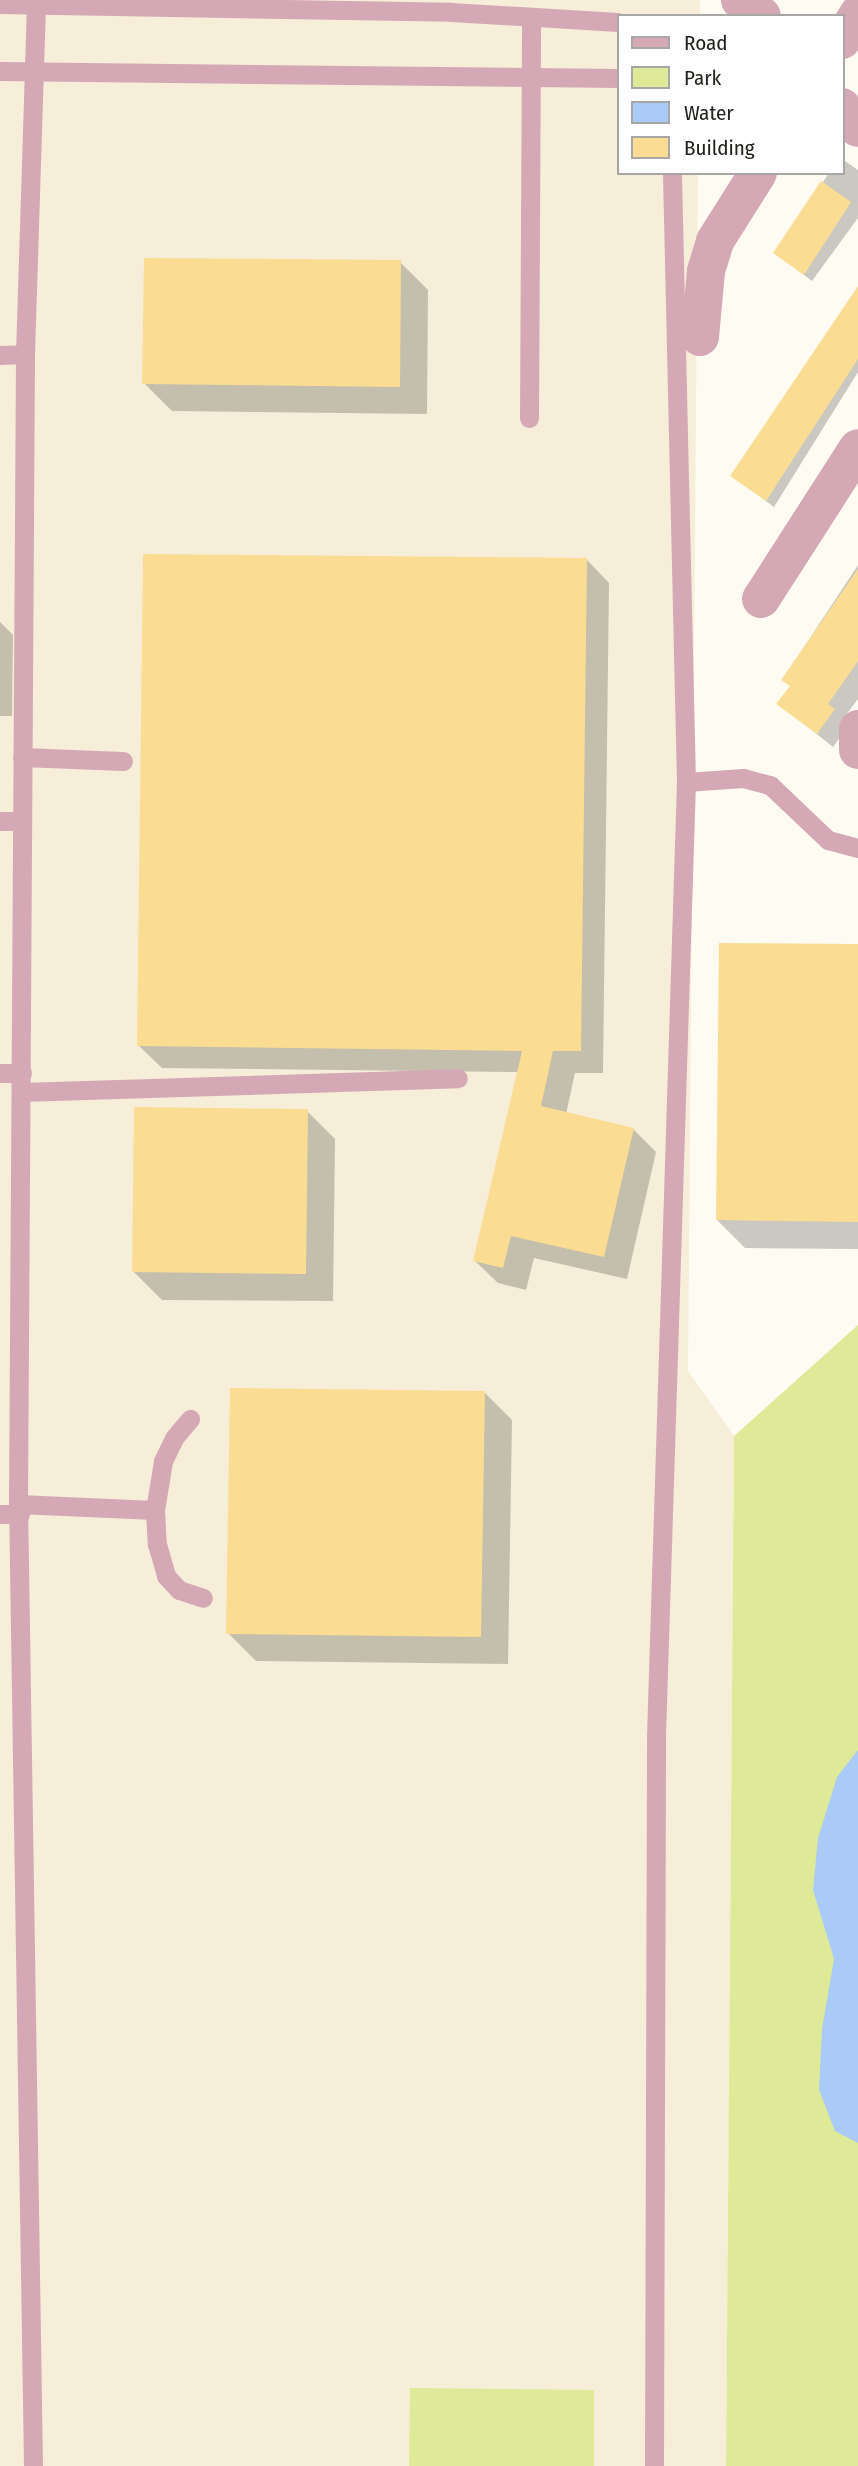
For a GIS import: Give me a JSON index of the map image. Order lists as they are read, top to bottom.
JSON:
{
  "legend": [
    "Road",
    "Park",
    "Water",
    "Building"
  ]
}
